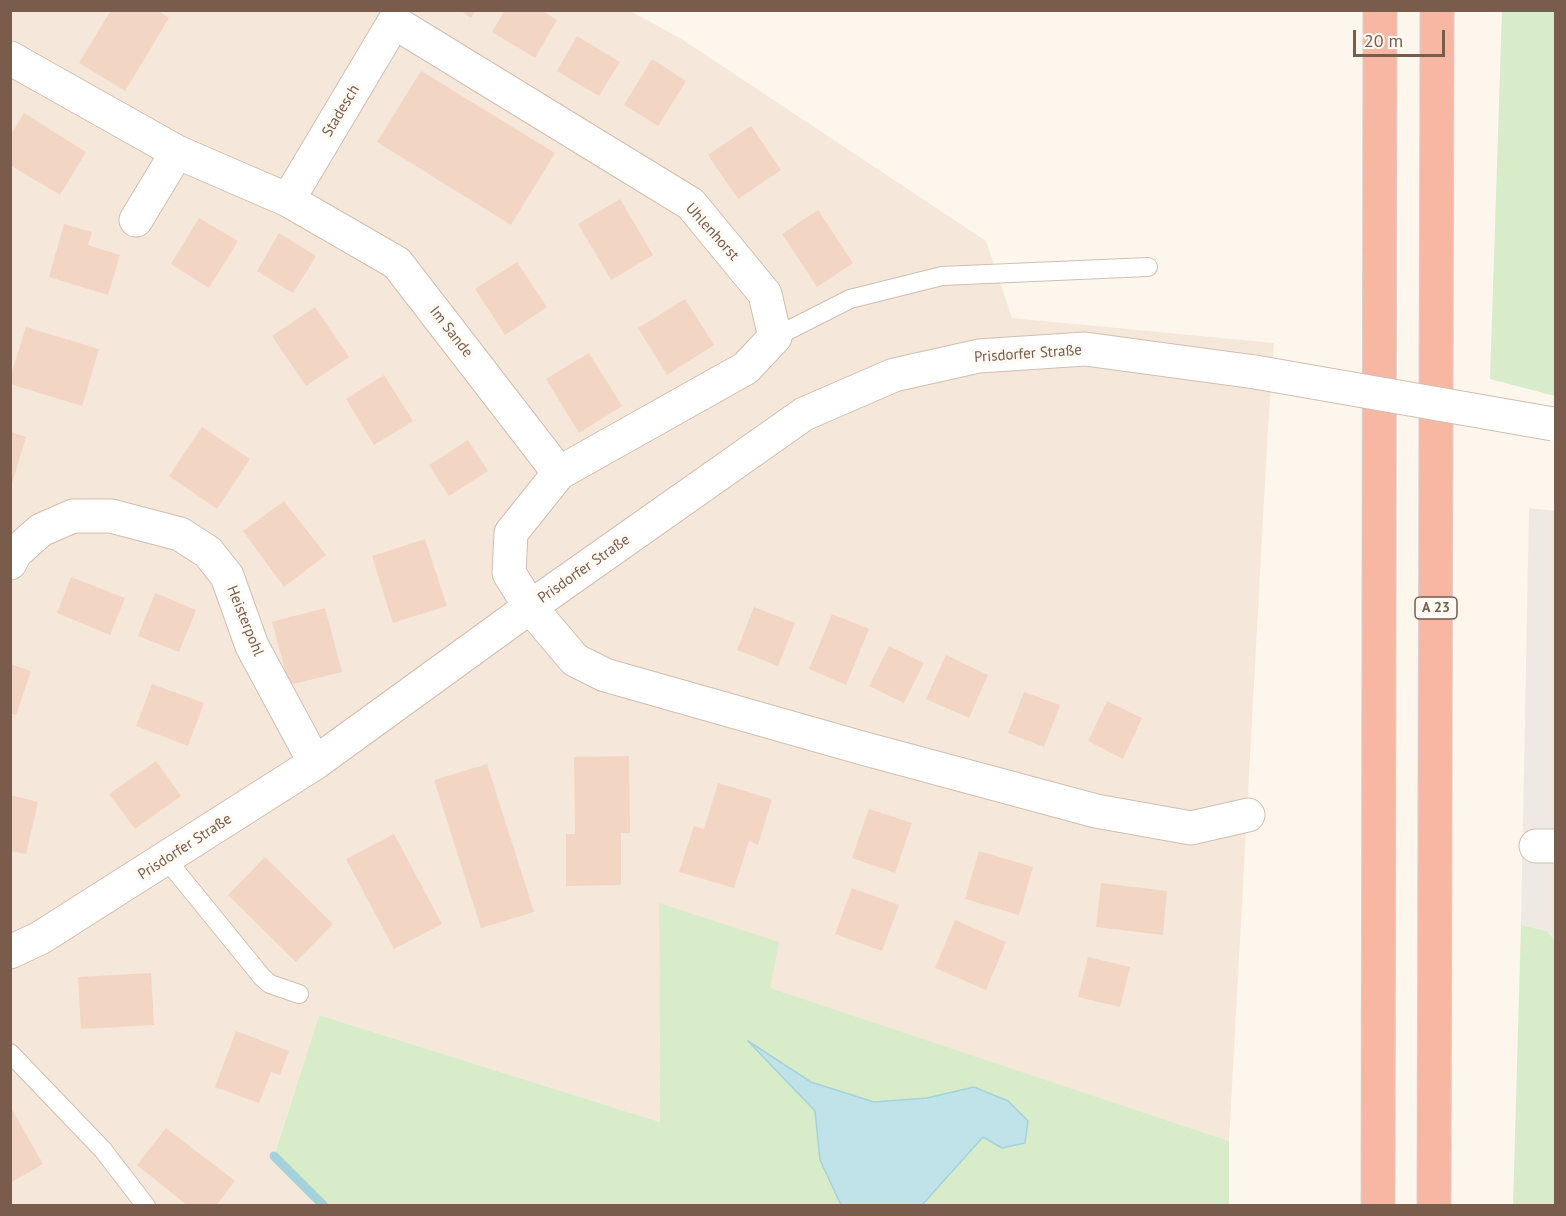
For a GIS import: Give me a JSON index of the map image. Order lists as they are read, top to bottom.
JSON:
{
  "streets": {
    "highway": ["A 23"],
    "street": [
      "Stadesch",
      "Uhlenhorst",
      "Im Sande",
      "Prisdorfer Straße",
      "Heisterpohl"
    ]
  },
  "crossings": [
    ["Stadesch", "Uhlenhorst"],
    ["Stadesch", "Im Sande"],
    ["Prisdorfer Straße", "Heisterpohl"]
  ],
  "scale_bar": "20 m"
}
